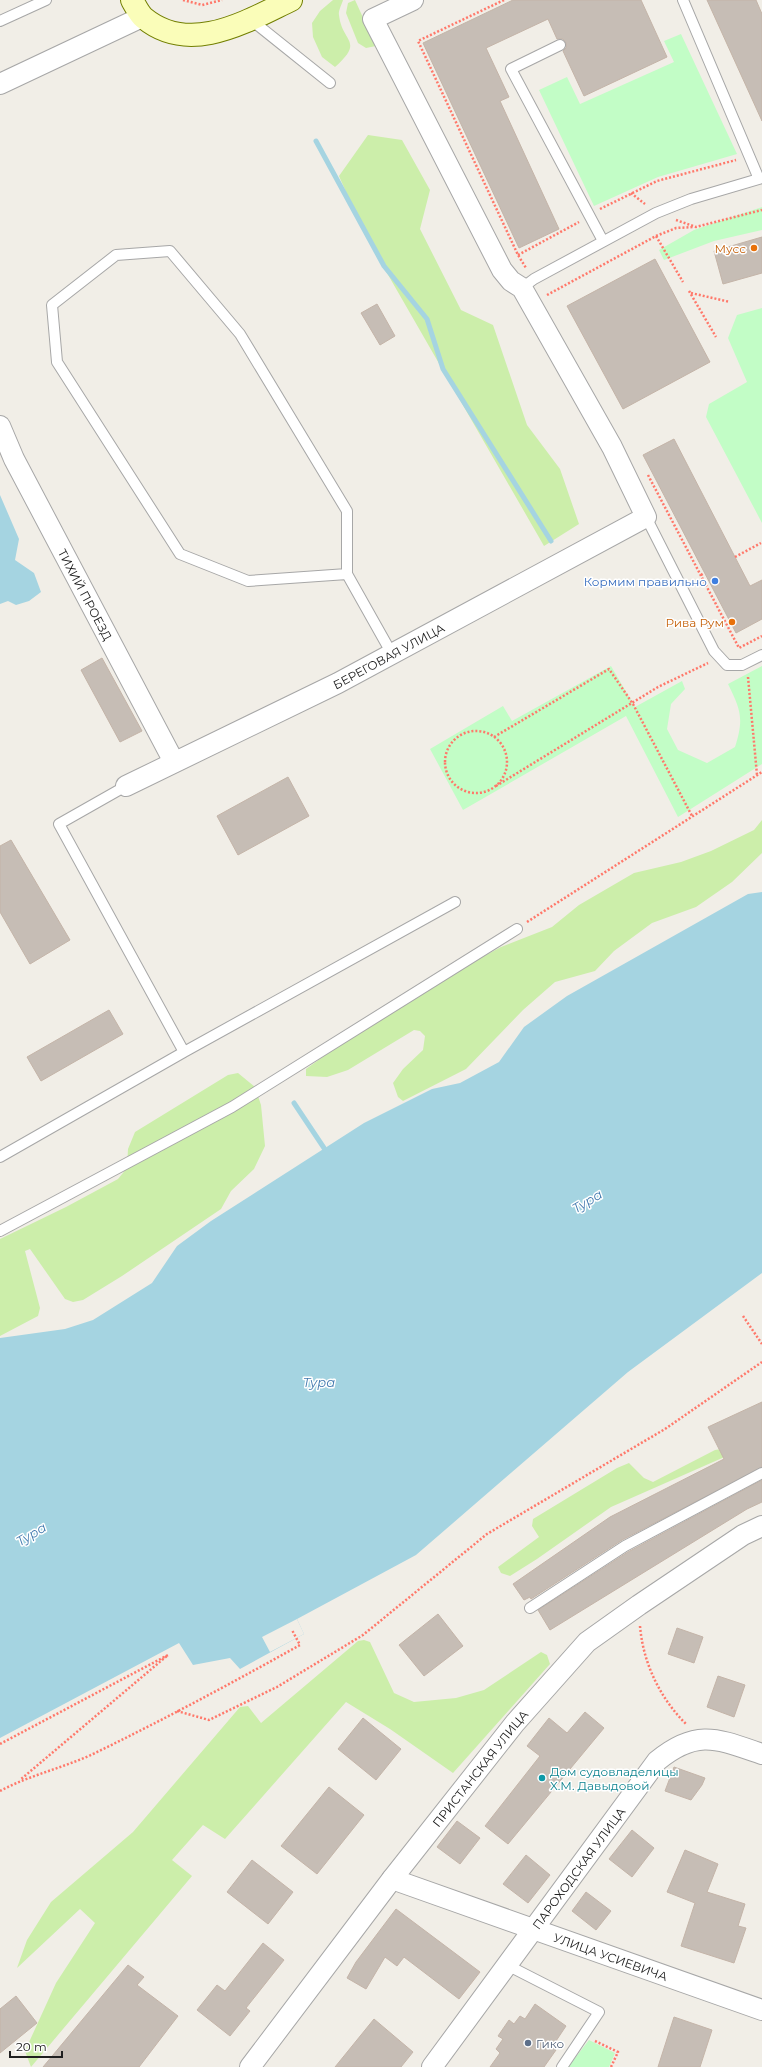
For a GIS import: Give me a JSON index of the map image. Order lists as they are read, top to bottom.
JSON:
{
  "streets": {
    "street": [
      "ТИХИЙ ПРОЕЗД",
      "БЕРЕГОВАЯ УЛИЦА",
      "ПРИСТАНСКАЯ УЛИЦА",
      "ПАРОХОДСКАЯ УЛИЦА",
      "УЛИЦА УСИЕВИЧА"
    ]
  },
  "crossings": [
    ["ТИХИЙ ПРОЕЗД", "БЕРЕГОВАЯ УЛИЦА"],
    ["ПРИСТАНСКАЯ УЛИЦА", "УЛИЦА УСИЕВИЧА"],
    ["ПАРОХОДСКАЯ УЛИЦА", "УЛИЦА УСИЕВИЧА"]
  ],
  "water": ["Тура"],
  "places": [
    "Мусс",
    "Кормим правильно",
    "Рива Рум",
    "Дом судовладелицы Х.М. Давыдовой",
    "Гико"
  ],
  "scale_bar": "20 m"
}
